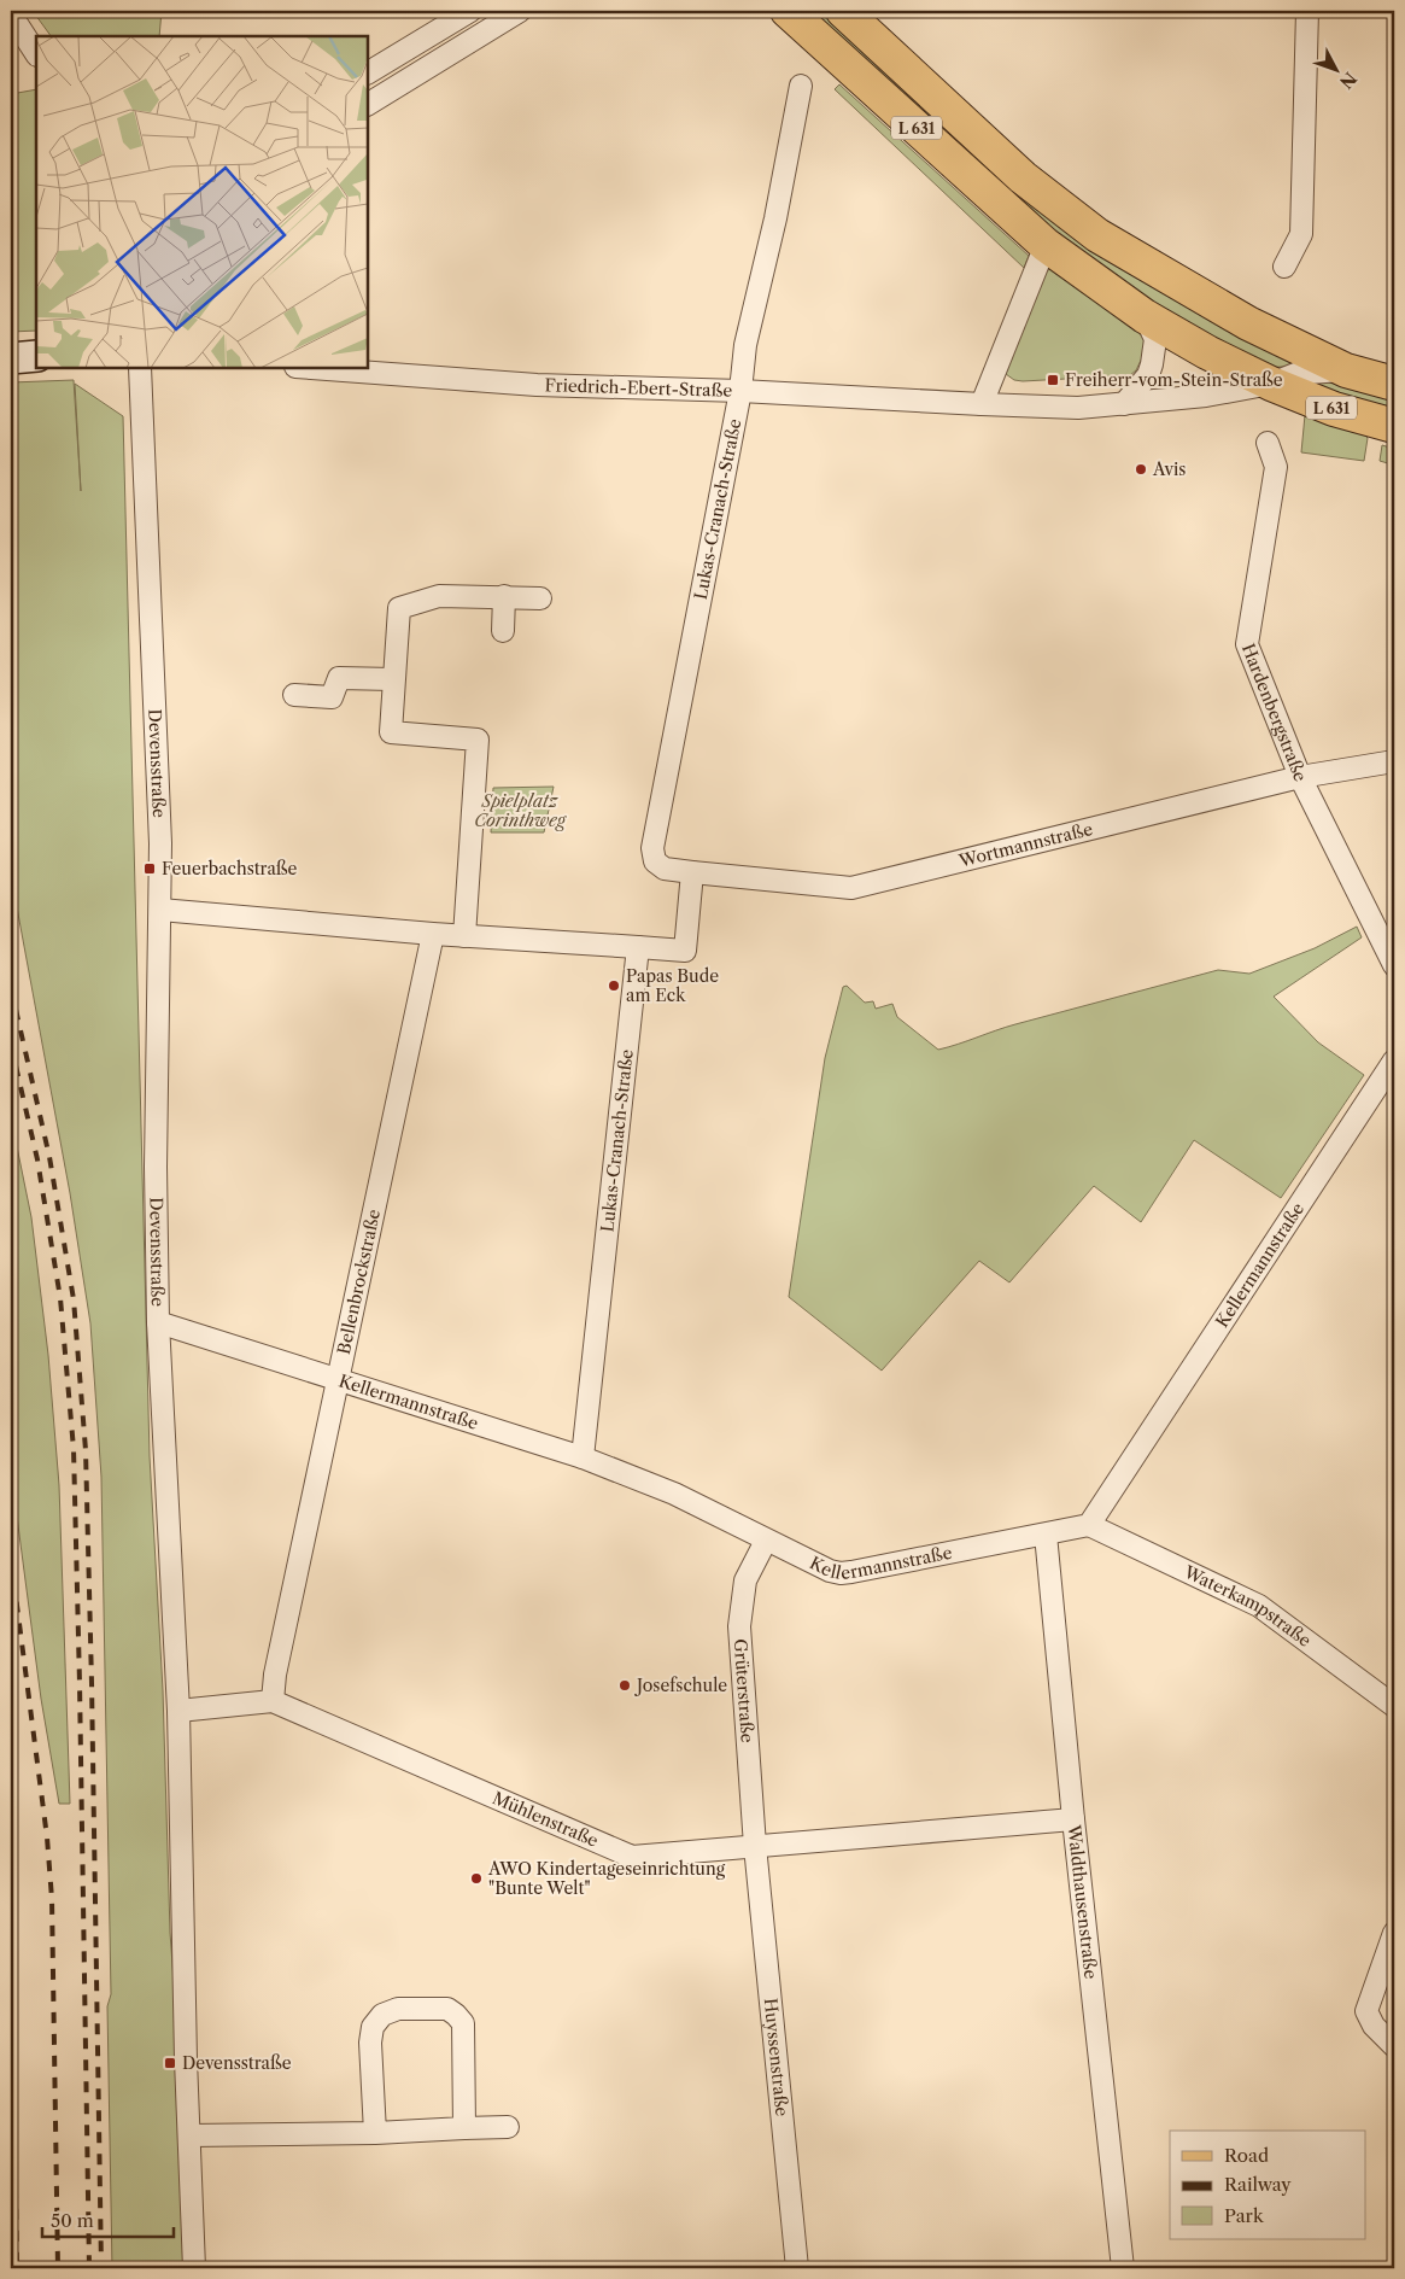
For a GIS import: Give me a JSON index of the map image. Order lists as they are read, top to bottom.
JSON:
{
  "streets": {
    "main road": ["L 631", "Friedrich-Ebert-Straße"],
    "street": [
      "Lukas-Cranach-Straße",
      "Hardenbergstraße",
      "Devensstraße",
      "Wortmannstraße",
      "Kellermannstraße",
      "Bellenbrockstraße",
      "Waterkampstraße",
      "Grüterstraße",
      "Mühlenstraße",
      "Waldthausenstraße",
      "Huyssenstraße"
    ]
  },
  "crossings": [
    ["L 631", "Friedrich-Ebert-Straße"],
    ["Friedrich-Ebert-Straße", "Lukas-Cranach-Straße"],
    ["Lukas-Cranach-Straße", "Wortmannstraße"],
    ["Lukas-Cranach-Straße", "Kellermannstraße"],
    ["Hardenbergstraße", "Wortmannstraße"],
    ["Devensstraße", "Kellermannstraße"],
    ["Devensstraße", "Mühlenstraße"],
    ["Kellermannstraße", "Bellenbrockstraße"],
    ["Kellermannstraße", "Waterkampstraße"],
    ["Kellermannstraße", "Grüterstraße"],
    ["Kellermannstraße", "Waldthausenstraße"],
    ["Bellenbrockstraße", "Mühlenstraße"],
    ["Grüterstraße", "Mühlenstraße"],
    ["Grüterstraße", "Huyssenstraße"],
    ["Mühlenstraße", "Waldthausenstraße"],
    ["Mühlenstraße", "Huyssenstraße"]
  ],
  "parks": ["Spielplatz Corinthweg"],
  "places": {
    "transit": ["Freiherr-vom-Stein-Straße", "Feuerbachstraße", "Devensstraße"],
    "other": [
      "Avis",
      "Papas Bude am Eck",
      "Josefschule",
      "AWO Kindertageseinrichtung \"Bunte Welt\""
    ]
  },
  "legend": ["Road", "Railway", "Park"],
  "scale_bar": "50 m",
  "north": "bottom right"
}
